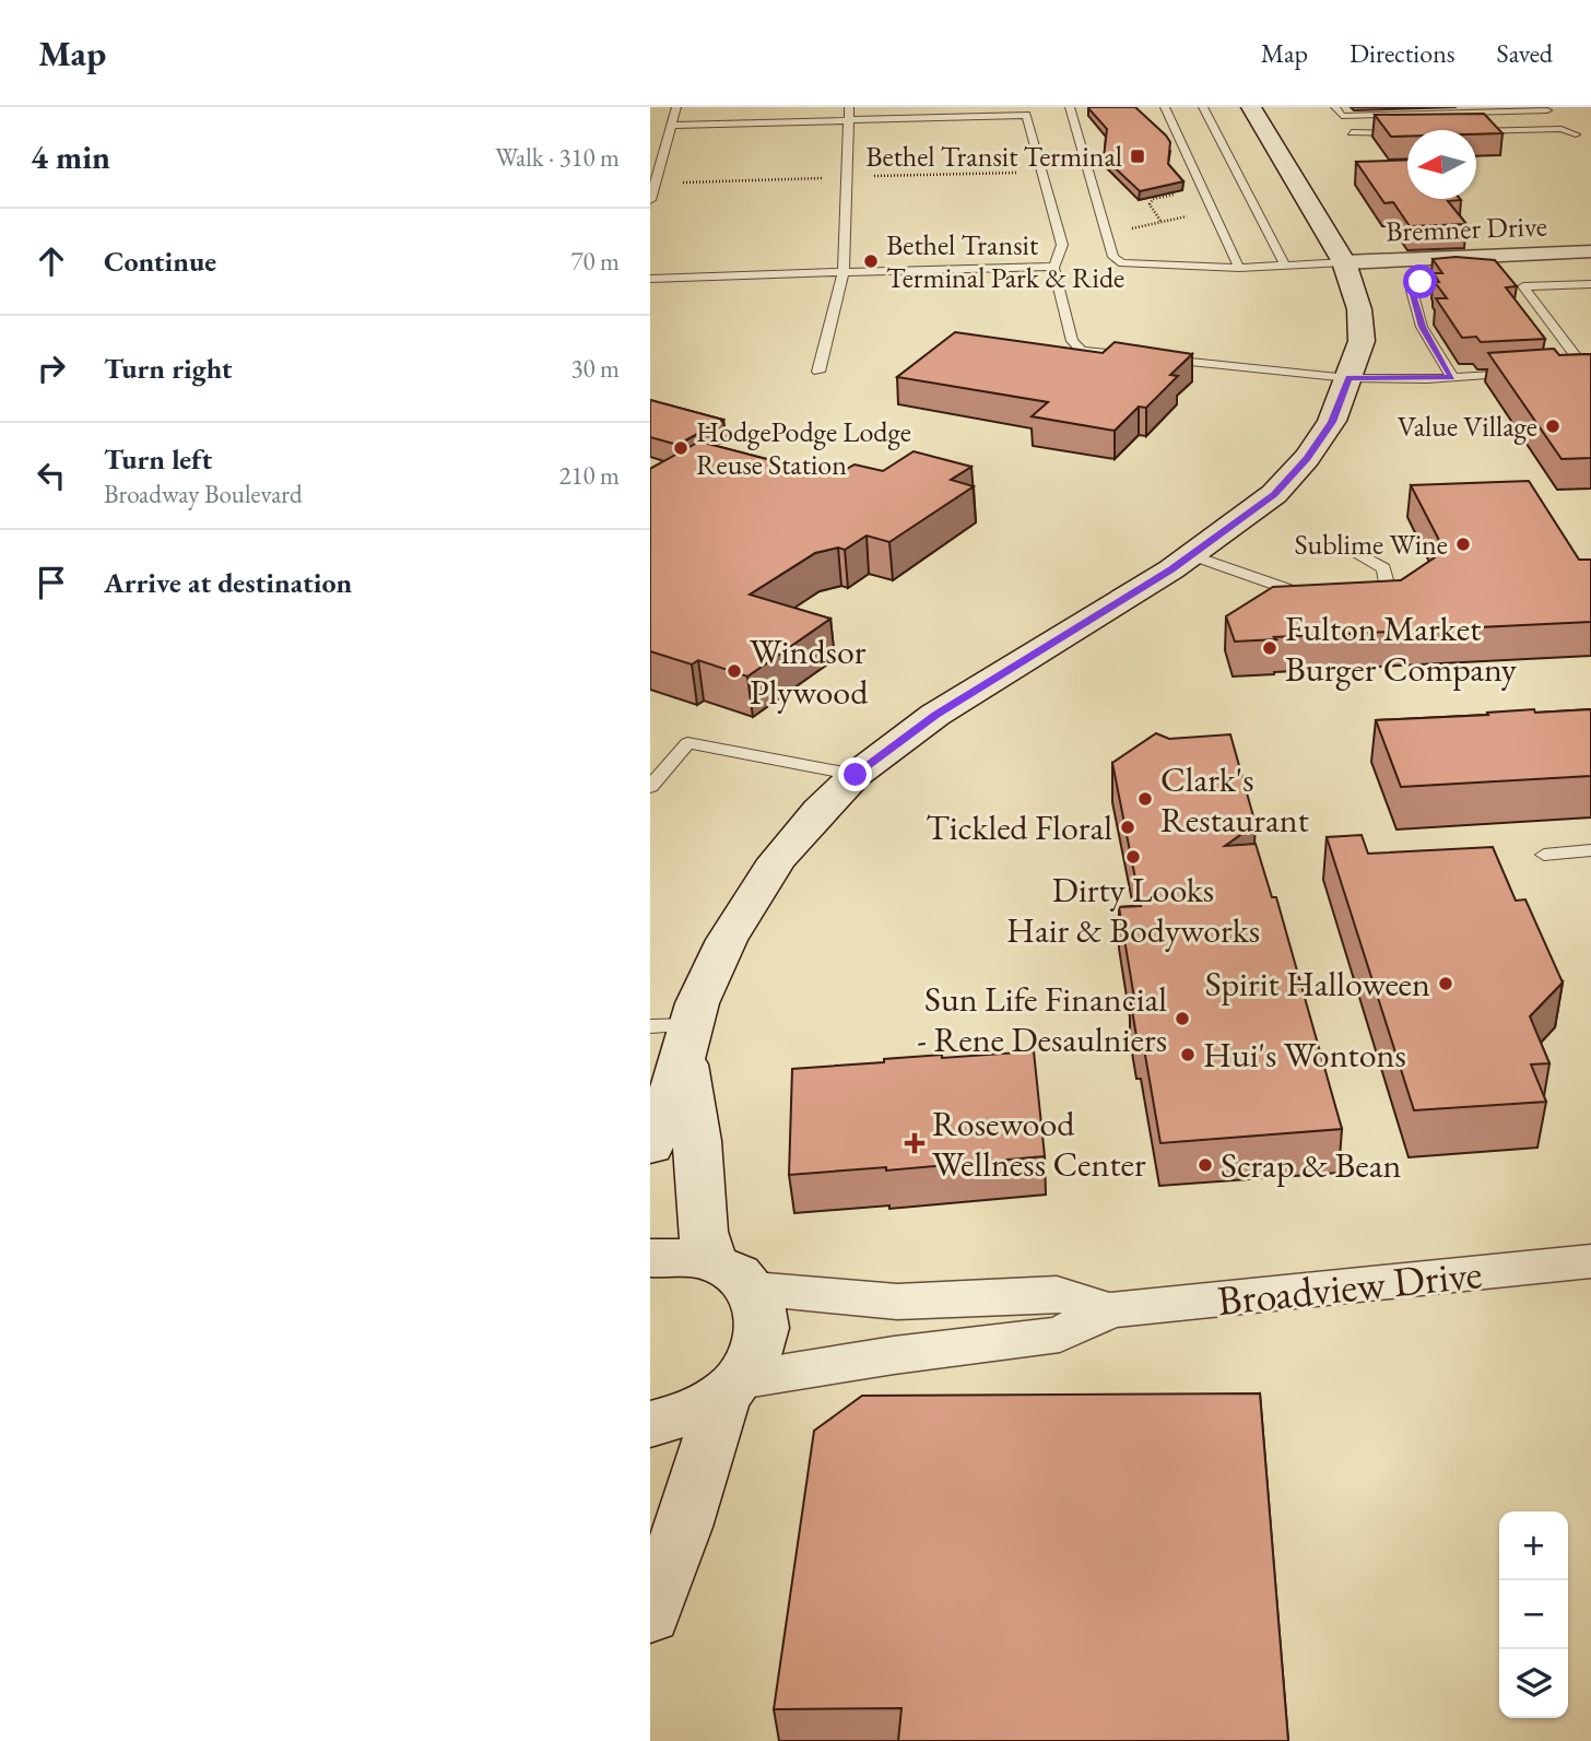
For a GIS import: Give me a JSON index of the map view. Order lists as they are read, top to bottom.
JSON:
{
  "streets": {
    "street": ["Bremner Drive", "Broadview Drive"]
  },
  "places": {
    "transit": ["Bethel Transit Terminal"],
    "other": [
      "Bethel Transit Terminal Park & Ride",
      "Value Village",
      "HodgePodge Lodge Reuse Station",
      "Sublime Wine",
      "Fulton Market Burger Company",
      "Windsor Plywood",
      "Clark's Restaurant",
      "Tickled Floral",
      "Dirty Looks Hair & Bodyworks",
      "Spirit Halloween",
      "Sun Life Financial - Rene Desaulniers",
      "Hui's Wontons",
      "Scrap & Bean"
    ],
    "health": ["Rosewood Wellness Center"]
  },
  "north": "left",
  "page": {
    "header": "Map",
    "nav": ["Map", "Directions", "Saved"],
    "heading": ["4 min", "Walk · 310 m"],
    "list": [
      ["Continue", "70 m"],
      ["Turn right", "30 m"],
      ["Turn left", "Broadway Boulevard", "210 m"],
      "Arrive at destination"
    ],
    "map_buttons": ["+", "−"]
  }
}
